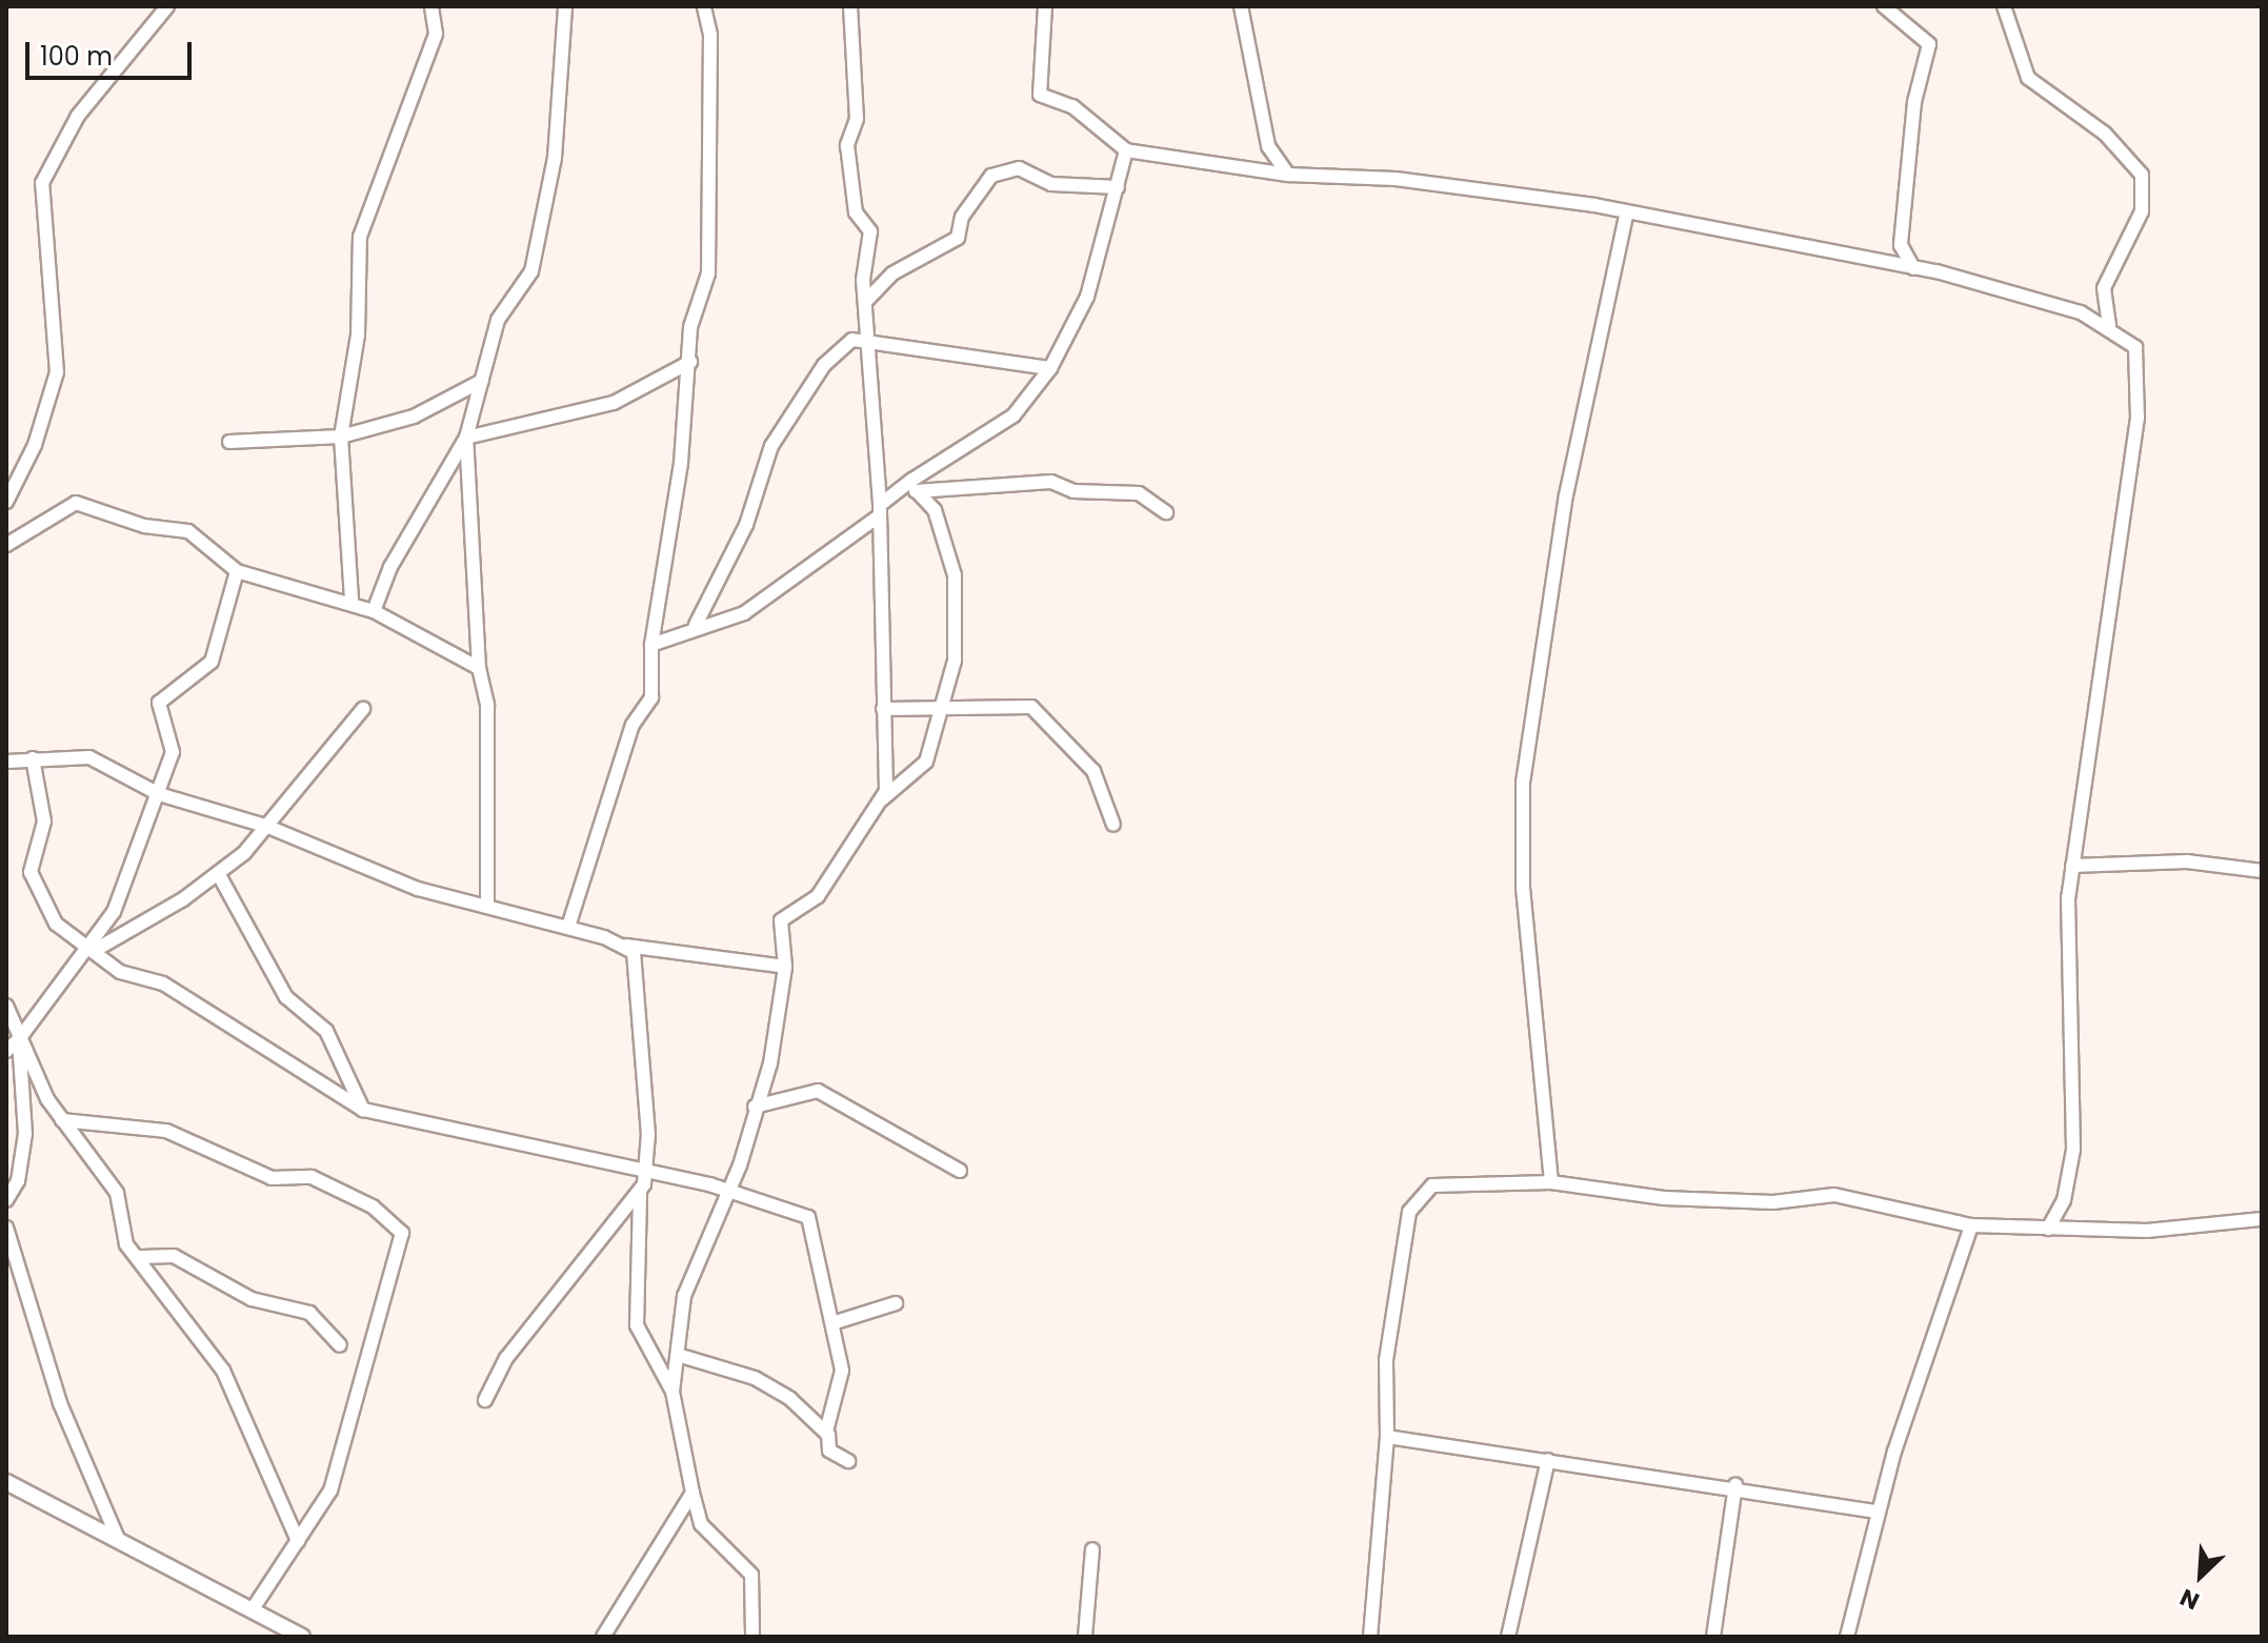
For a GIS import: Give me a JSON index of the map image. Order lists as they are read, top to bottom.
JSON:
{
  "scale_bar": "100 m",
  "north": "bottom left"
}
